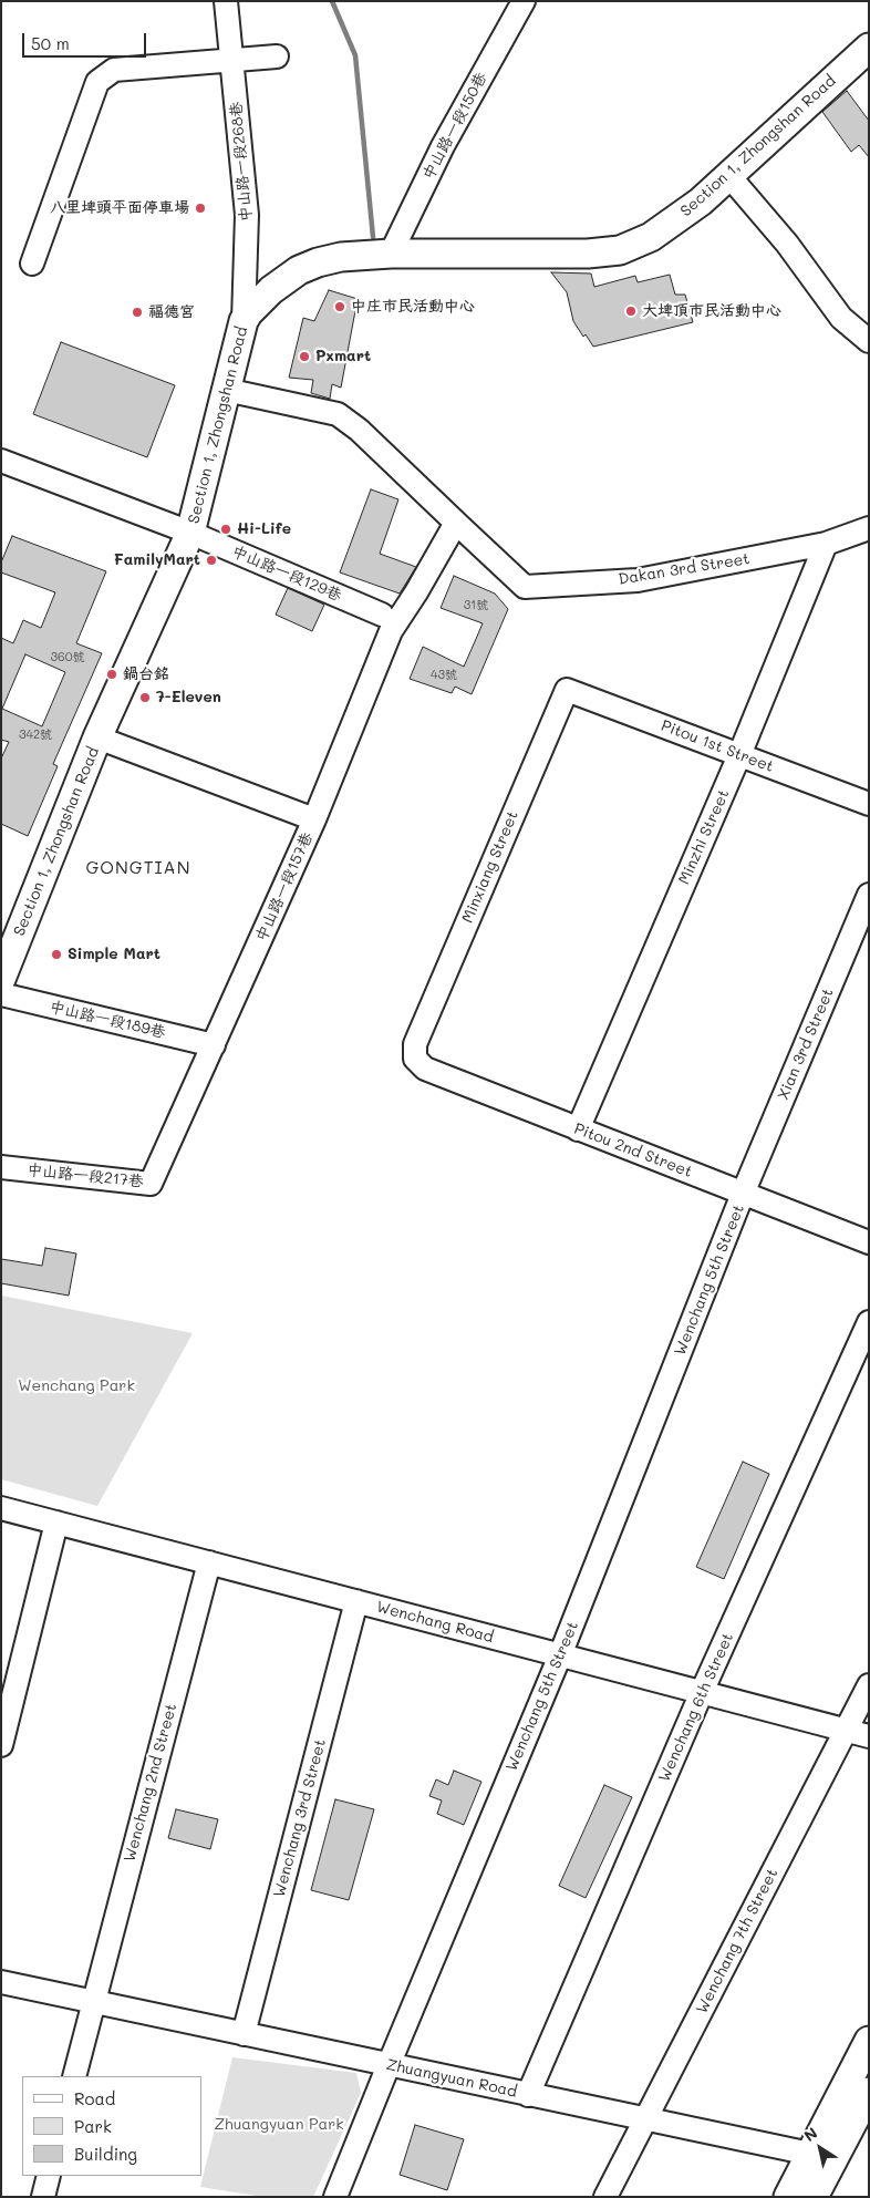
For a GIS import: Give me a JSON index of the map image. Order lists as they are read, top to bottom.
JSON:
{
  "streets": {
    "main road": ["Section 1, Zhongshan Road"],
    "street": [
      "中山路一段150巷",
      "中山路一段268巷",
      "Dakan 3rd Street",
      "中山路一段129巷",
      "Pitou 1st Street",
      "Minzhi Street",
      "Minxiang Street",
      "中山路一段157巷",
      "中山路一段189巷",
      "Xian 3rd Street",
      "Pitou 2nd Street",
      "中山路一段217巷",
      "Wenchang 5th Street",
      "Wenchang Road",
      "Wenchang 6th Street",
      "Wenchang 2nd Street",
      "Wenchang 3rd Street",
      "Wenchang 7th Street",
      "Zhuangyuan Road"
    ]
  },
  "crossings": [
    ["中山路一段150巷", "Section 1, Zhongshan Road"],
    ["Section 1, Zhongshan Road", "中山路一段268巷"],
    ["Section 1, Zhongshan Road", "Dakan 3rd Street"],
    ["Section 1, Zhongshan Road", "中山路一段129巷"],
    ["Section 1, Zhongshan Road", "中山路一段157巷"],
    ["Dakan 3rd Street", "Minzhi Street"],
    ["Pitou 1st Street", "Minzhi Street"],
    ["Pitou 1st Street", "Minxiang Street"],
    ["Minzhi Street", "Pitou 2nd Street"],
    ["Minxiang Street", "Pitou 2nd Street"],
    ["中山路一段157巷", "中山路一段189巷"],
    ["中山路一段157巷", "中山路一段217巷"],
    ["中山路一段189巷", "中山路一段217巷"],
    ["Xian 3rd Street", "Pitou 2nd Street"],
    ["Xian 3rd Street", "Wenchang 5th Street"],
    ["Pitou 2nd Street", "Wenchang 5th Street"],
    ["Wenchang 5th Street", "Wenchang Road"],
    ["Wenchang 5th Street", "Zhuangyuan Road"],
    ["Wenchang Road", "Wenchang 6th Street"],
    ["Wenchang Road", "Wenchang 2nd Street"],
    ["Wenchang Road", "Wenchang 3rd Street"],
    ["Wenchang Road", "Wenchang 7th Street"],
    ["Wenchang 6th Street", "Zhuangyuan Road"],
    ["Wenchang 2nd Street", "Zhuangyuan Road"],
    ["Wenchang 3rd Street", "Zhuangyuan Road"],
    ["Wenchang 7th Street", "Zhuangyuan Road"]
  ],
  "districts": ["GONGTIAN"],
  "parks": ["Wenchang Park", "Zhuangyuan Park"],
  "places": [
    "八里埤頭平面停車場",
    "中庄市民活動中心",
    "大埤頂市民活動中心",
    "福德宮",
    "Pxmart",
    "Hi-Life",
    "FamilyMart",
    "鍋台銘",
    "7-Eleven",
    "Simple Mart"
  ],
  "house_numbers": [
    "31號",
    "360號",
    "43號",
    "342號"
  ],
  "legend": ["Road", "Park", "Building"],
  "scale_bar": "50 m",
  "north": "top left"
}
